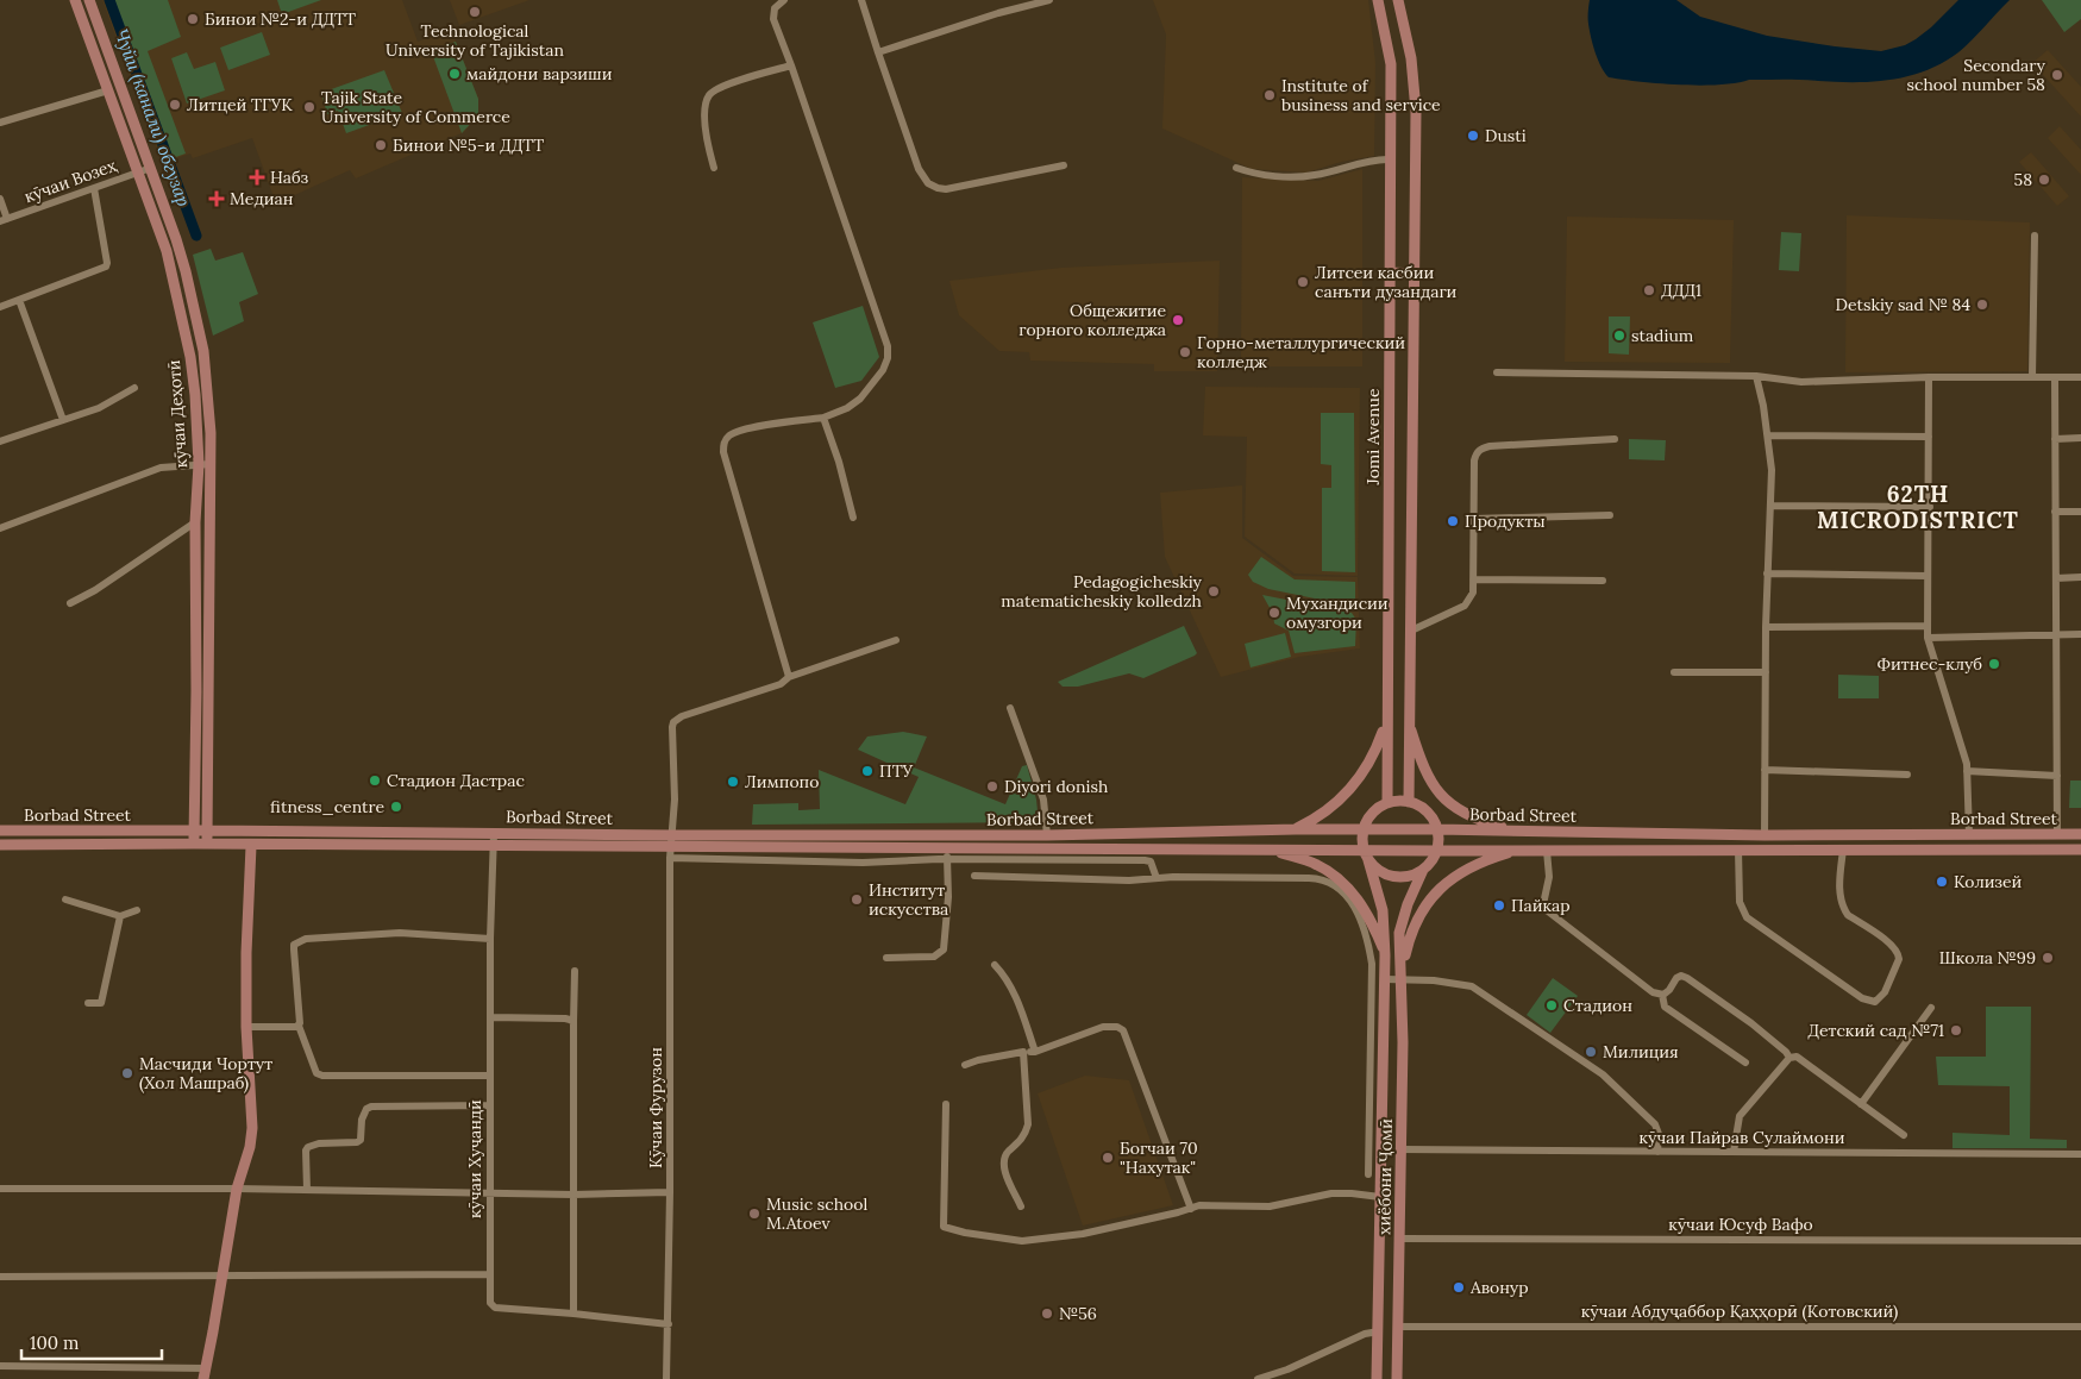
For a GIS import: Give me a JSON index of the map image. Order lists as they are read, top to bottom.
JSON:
{
  "streets": {
    "main road": [
      "кӯчаи Деҳотӣ",
      "Jomi Avenue",
      "Borbad Street",
      "хиёбони Ҷомӣ"
    ],
    "street": [
      "кӯчаи Возеҳ",
      "Кӯчаи Фурузон",
      "кӯчаи Пайрав Сулаймони",
      "кӯчаи Хуҷандӣ",
      "кӯчаи Юсуф Вафо",
      "кӯчаи Абдуҷаббор Қаҳҳорӣ (Котовский)"
    ]
  },
  "crossings": [
    ["кӯчаи Возеҳ", "кӯчаи Деҳотӣ"],
    ["кӯчаи Деҳотӣ", "Borbad Street"],
    ["Borbad Street", "Кӯчаи Фурузон"],
    ["Borbad Street", "кӯчаи Хуҷандӣ"],
    ["Borbad Street", "хиёбони Ҷомӣ"],
    ["Кӯчаи Фурузон", "кӯчаи Хуҷандӣ"],
    ["кӯчаи Пайрав Сулаймони", "хиёбони Ҷомӣ"],
    ["хиёбони Ҷомӣ", "кӯчаи Юсуф Вафо"],
    ["хиёбони Ҷомӣ", "кӯчаи Абдуҷаббор Қаҳҳорӣ (Котовский)"]
  ],
  "districts": ["62TH MICRODISTRICT"],
  "water": ["Чуйи (канали) обгузар"],
  "places": {
    "other": [
      "Technological University of Tajikistan",
      "Бинои №2-и ДДТТ",
      "майдони варзиши",
      "Secondary school number 58",
      "Institute of business and service",
      "Литцей ТГУК",
      "Tajik State University of Commerce",
      "Dusti",
      "Бинои №5-и ДДТТ",
      "58",
      "Литсеи касбии санъти дузандаги",
      "ДДД1",
      "Detskiy sad № 84",
      "Общежитие горного колледжа",
      "stadium",
      "Горно-металлургический колледж",
      "Продукты",
      "Pedagogicheskiy matematicheskiy kolledzh",
      "Мухандисии омузгори",
      "Фитнес-клуб",
      "ПТУ",
      "Стадион Дастрас",
      "Лимпопо",
      "Diyori donish",
      "fitness_centre",
      "Колизей",
      "Институт искусства",
      "Пайкар",
      "Школа №99",
      "Стадион",
      "Детский сад №71",
      "Милиция",
      "Масчиди Чортут (Хол Машраб)",
      "Богчаи 70 \"Нахутак\"",
      "Music school M.Atoev",
      "Авонур",
      "№56"
    ],
    "health": ["Набз", "Медиан"]
  },
  "scale_bar": "100 m"
}
